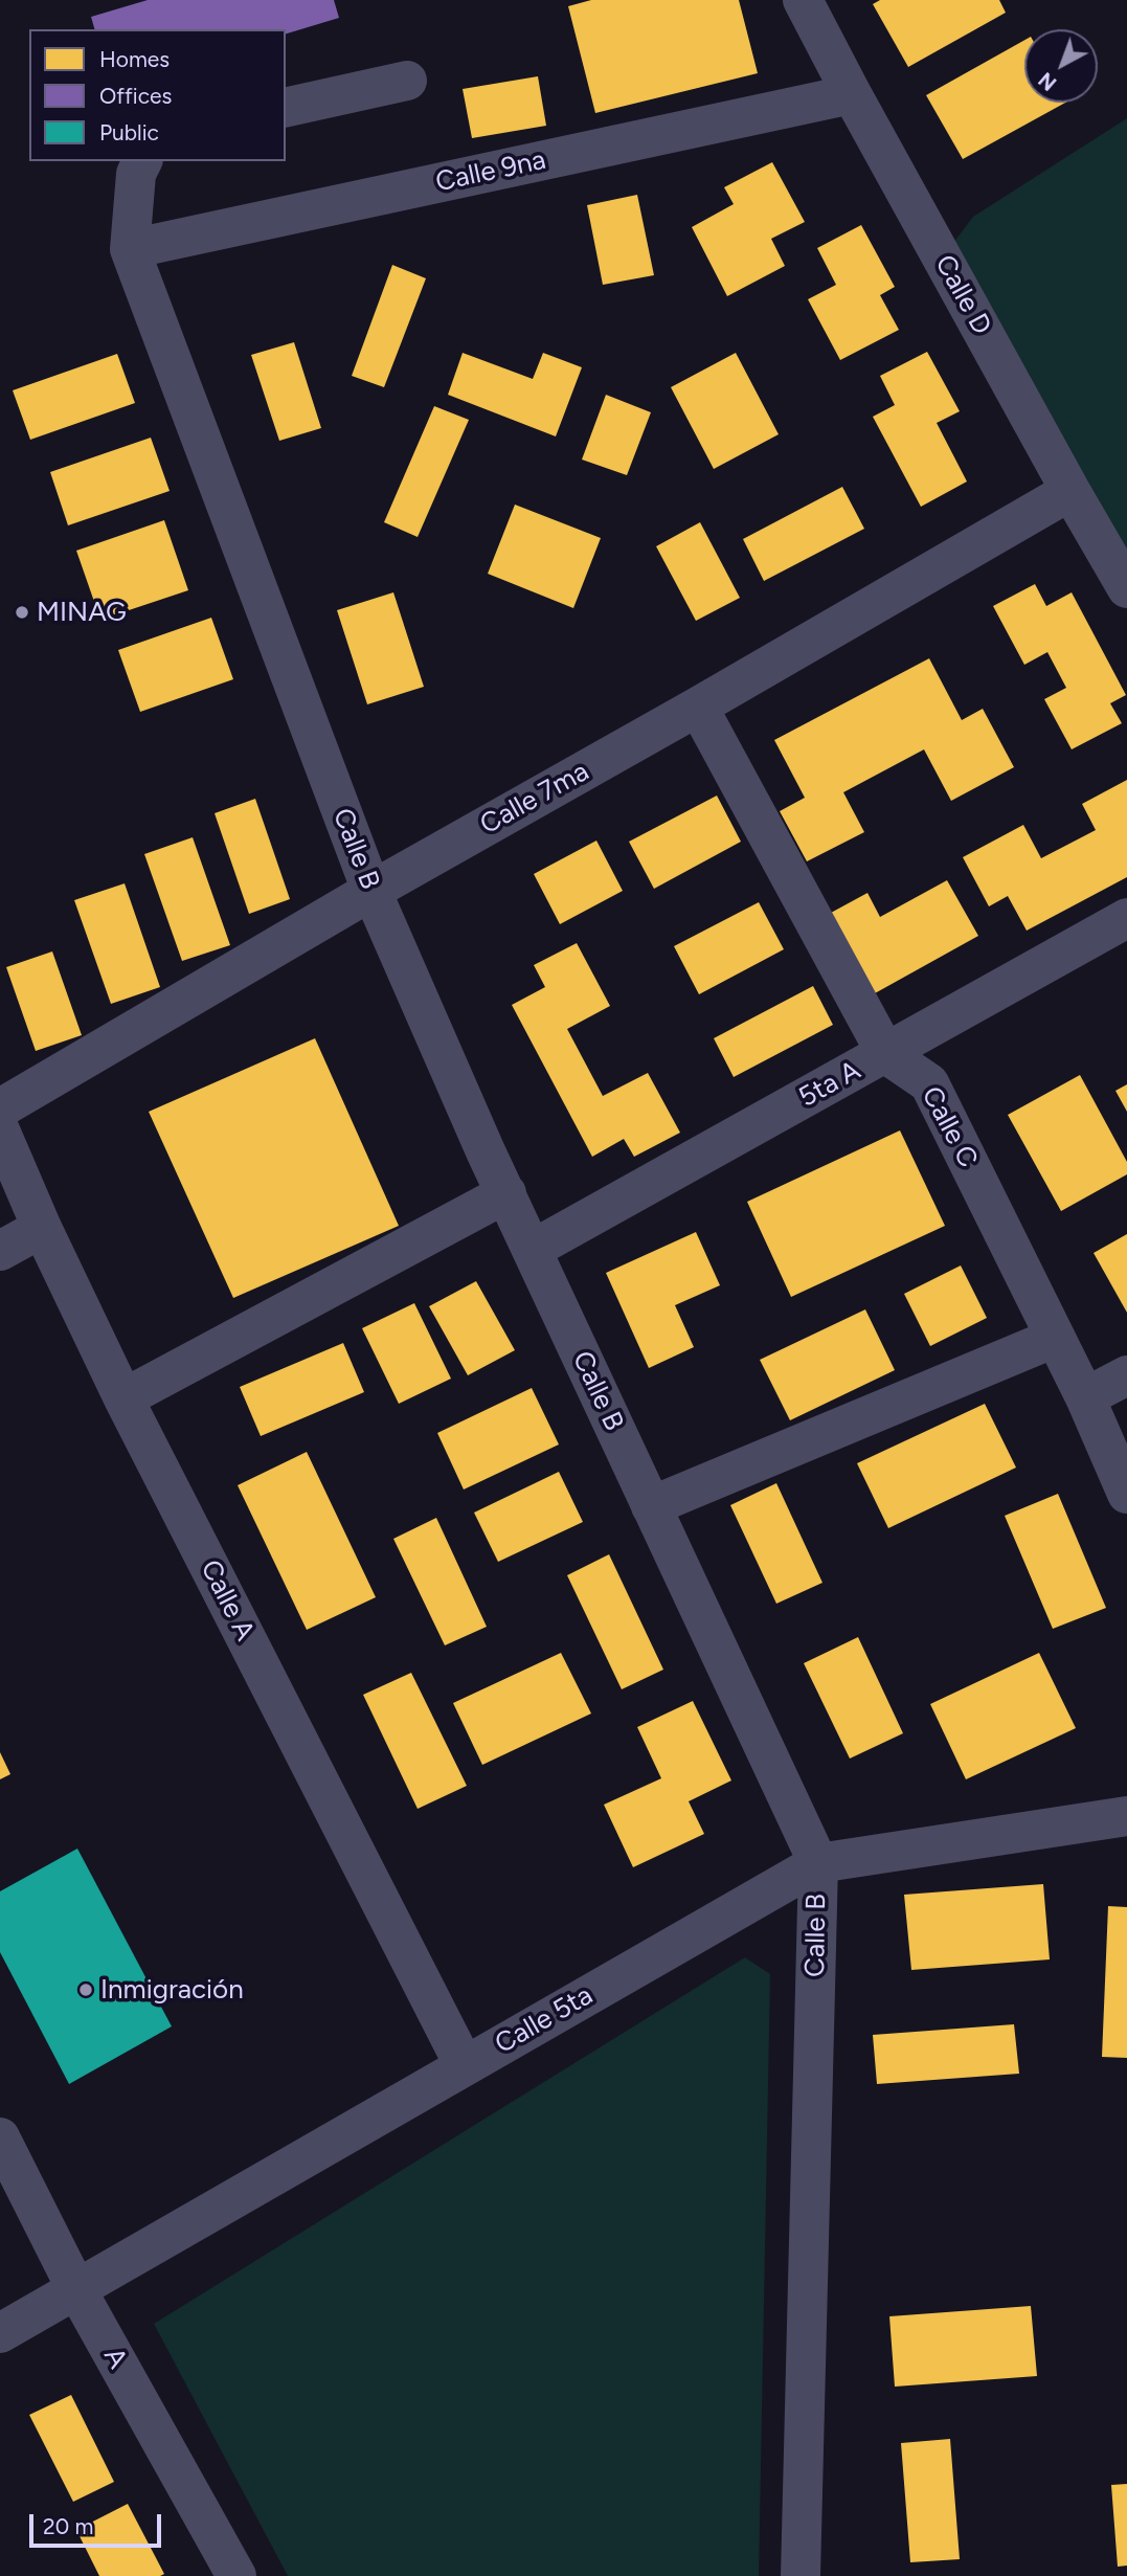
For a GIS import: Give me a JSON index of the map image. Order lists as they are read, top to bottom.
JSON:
{
  "streets": {
    "street": [
      "Calle 9na",
      "Calle D",
      "Calle 7ma",
      "Calle B",
      "5ta A",
      "Calle C",
      "Calle A",
      "Calle 5ta",
      "A"
    ]
  },
  "crossings": [
    ["Calle 9na", "Calle D"],
    ["Calle 9na", "Calle B"],
    ["Calle D", "Calle 7ma"],
    ["Calle 7ma", "Calle B"],
    ["Calle 7ma", "Calle C"],
    ["Calle B", "5ta A"],
    ["Calle B", "Calle 5ta"],
    ["5ta A", "Calle C"],
    ["Calle A", "Calle 5ta"],
    ["Calle 5ta", "A"]
  ],
  "places": ["MINAG", "Inmigración"],
  "legend": ["Homes", "Offices", "Public"],
  "scale_bar": "20 m",
  "north": "bottom left"
}
